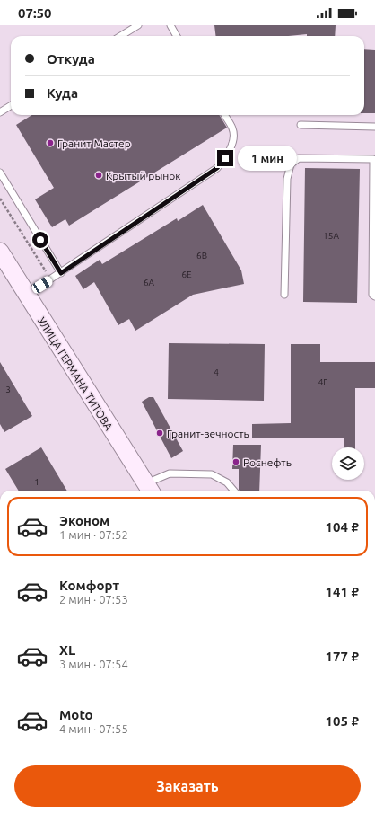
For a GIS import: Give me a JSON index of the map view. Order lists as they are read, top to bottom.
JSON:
{
  "streets": {
    "street": ["УЛИЦА ГЕРМАНА ТИТОВА"]
  },
  "places": [
    "Гранит Мастер",
    "Крытый рынок",
    "Гранит-вечность",
    "Роснефть"
  ],
  "house_numbers": [
    "15А",
    "6В",
    "6Е",
    "6А",
    "4",
    "4Г",
    "3",
    "1"
  ],
  "page": {
    "status": "07:50",
    "banner": ["Откуда", "Куда"],
    "bubble": "1 мин",
    "list": [
      {
        "name": "Эконом",
        "note": "1 мин · 07:52",
        "value": "104 ₽"
      },
      {
        "name": "Комфорт",
        "note": "2 мин · 07:53",
        "value": "141 ₽"
      },
      {
        "name": "XL",
        "note": "3 мин · 07:54",
        "value": "177 ₽"
      },
      {
        "name": "Moto",
        "note": "4 мин · 07:55",
        "value": "105 ₽"
      }
    ],
    "buttons": "Заказать"
  }
}
